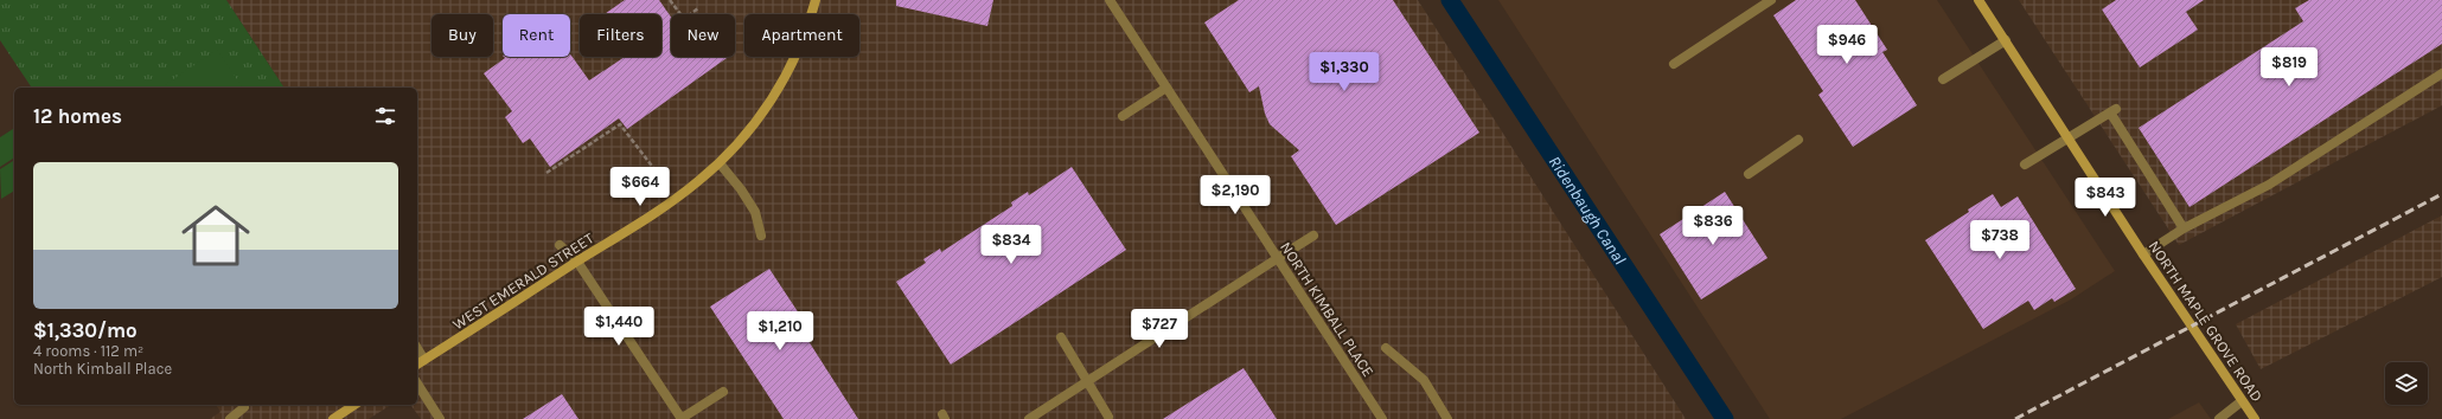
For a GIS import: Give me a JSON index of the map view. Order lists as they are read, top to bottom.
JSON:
{
  "streets": {
    "main road": ["WEST EMERALD STREET", "NORTH MAPLE GROVE ROAD"],
    "street": ["NORTH KIMBALL PLACE"]
  },
  "water": ["Ridenbaugh Canal"],
  "page": {
    "chip": [
      "Buy",
      "Rent",
      "Filters",
      "New",
      "Apartment"
    ],
    "price": [
      "$946",
      "$819",
      "$1,330",
      "$664",
      "$2,190",
      "$843",
      "$836",
      "$738",
      "$834",
      "$1,440",
      "$727",
      "$1,210"
    ],
    "heading": "12 homes",
    "list": [
      {
        "name": "$1,330/mo",
        "note": "4 rooms · 112 m² · North Kimball Place"
      }
    ]
  }
}
